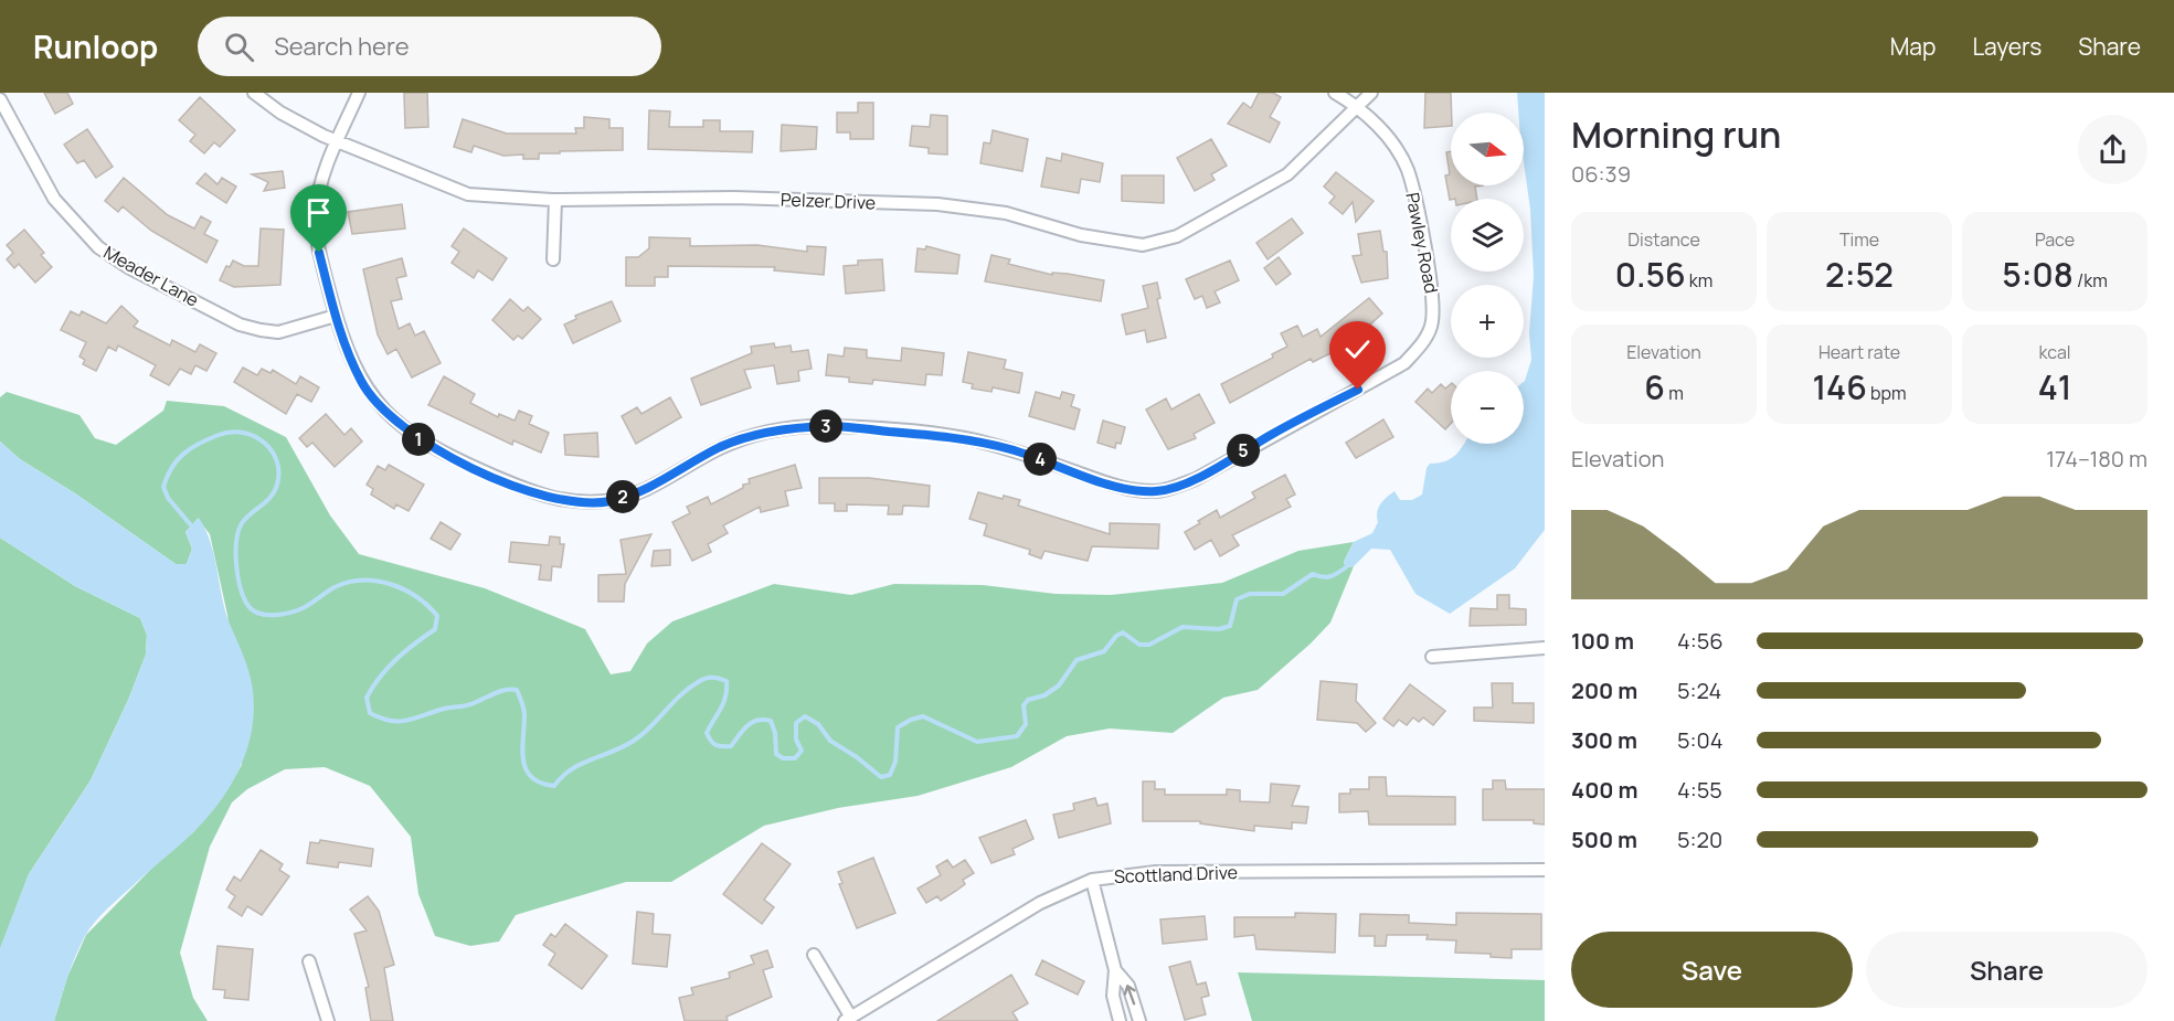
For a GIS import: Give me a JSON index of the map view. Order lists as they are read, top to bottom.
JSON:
{
  "streets": {
    "street": [
      "Pelzer Drive",
      "Pawley Road",
      "Meader Lane",
      "Scottland Drive"
    ]
  },
  "crossings": [
    ["Pelzer Drive", "Pawley Road"],
    ["Pawley Road", "Meader Lane"]
  ],
  "north": "right",
  "page": {
    "header": "Runloop",
    "search": "Search here",
    "nav": ["Map", "Layers", "Share"],
    "heading": ["Morning run", "06:39"],
    "map_buttons": ["+", "−"],
    "stats": [
      ["Distance", "0.56 km"],
      ["Time", "2:52"],
      ["Pace", "5:08 /km"],
      ["Elevation", "6 m"],
      ["Heart rate", "146 bpm"],
      ["kcal", "41"]
    ],
    "pins": [
      "3",
      "1",
      "5",
      "4",
      "2"
    ],
    "chart": ["Elevation", "174–180 m"],
    "list": [
      {
        "name": "100 m",
        "note": "4:56"
      },
      {
        "name": "200 m",
        "note": "5:24"
      },
      {
        "name": "300 m",
        "note": "5:04"
      },
      {
        "name": "400 m",
        "note": "4:55"
      },
      {
        "name": "500 m",
        "note": "5:20"
      }
    ],
    "buttons": ["Save", "Share"]
  }
}
